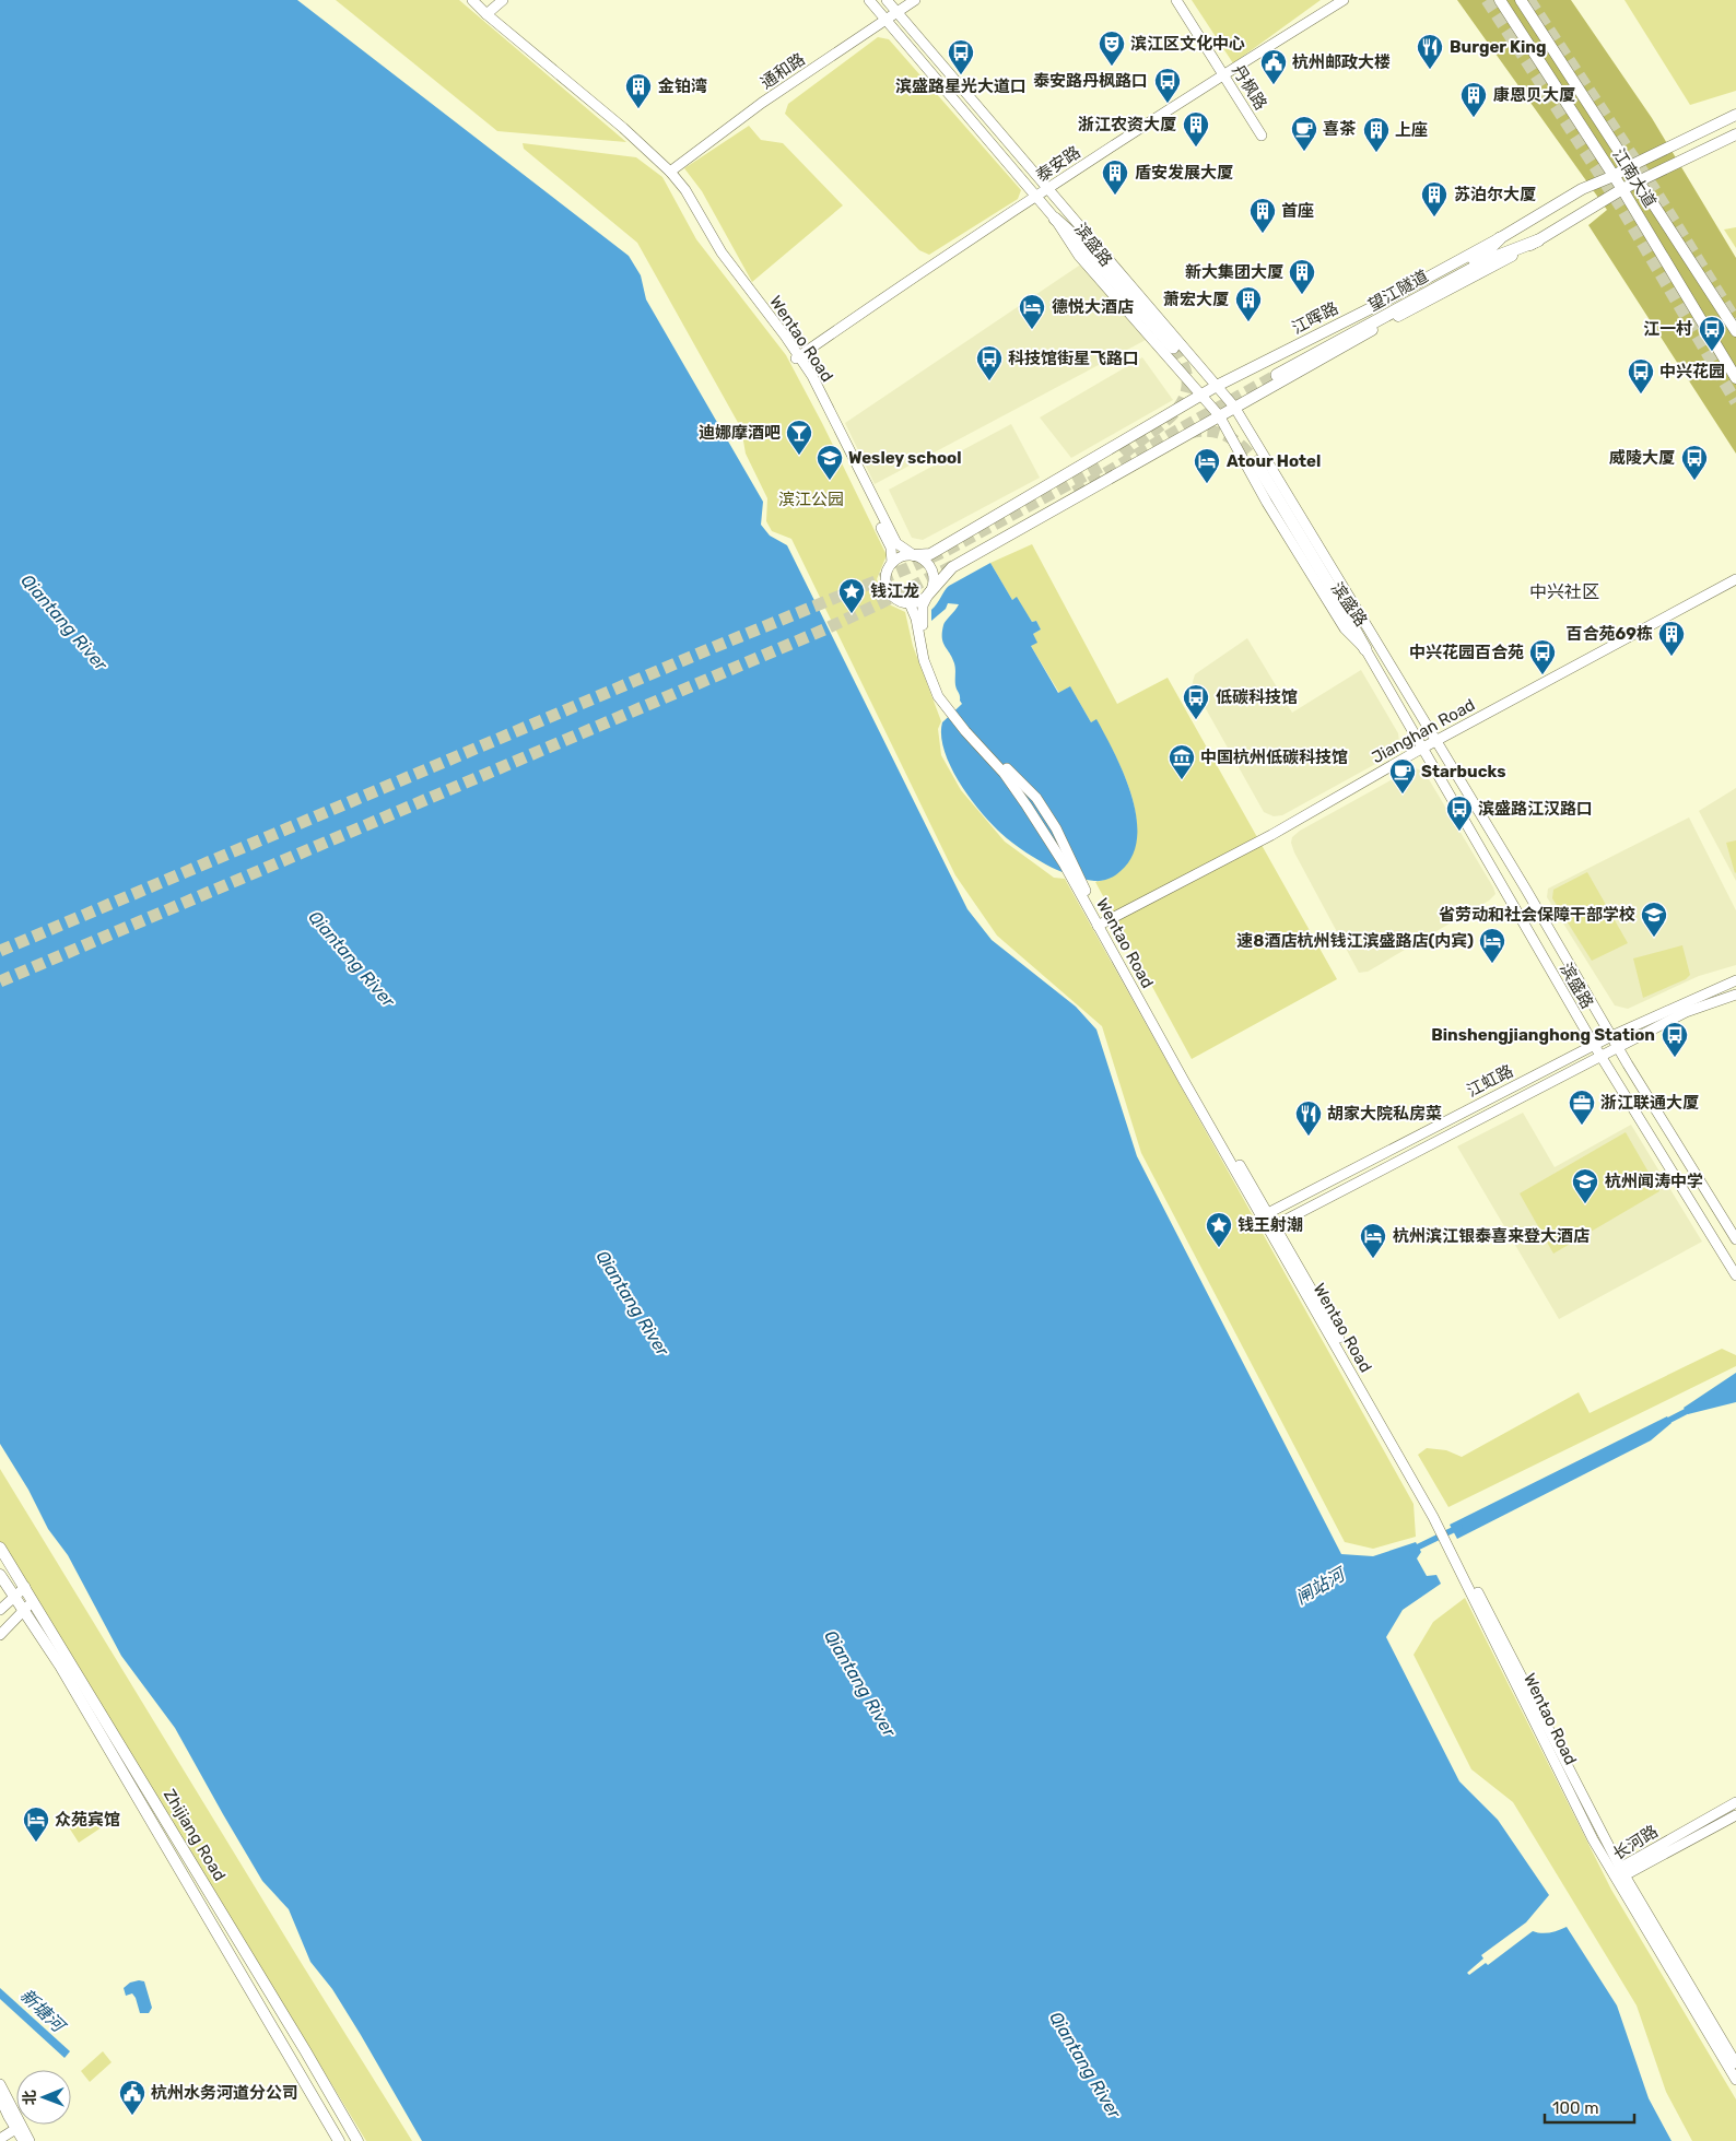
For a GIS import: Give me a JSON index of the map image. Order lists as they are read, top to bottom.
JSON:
{
  "streets": {
    "highway": ["望江隧道"],
    "main road": [
      "通和路",
      "丹枫路",
      "泰安路",
      "江南大道",
      "滨盛路",
      "江晖路",
      "Wentao Road",
      "Jianghan Road",
      "江虹路",
      "Zhijiang Road",
      "长河路"
    ]
  },
  "crossings": [
    ["通和路", "滨盛路"],
    ["通和路", "Wentao Road"],
    ["丹枫路", "泰安路"],
    ["泰安路", "滨盛路"],
    ["泰安路", "Wentao Road"],
    ["江南大道", "江晖路"],
    ["滨盛路", "江晖路"],
    ["滨盛路", "Jianghan Road"],
    ["滨盛路", "江虹路"],
    ["望江隧道", "江晖路"],
    ["江晖路", "Wentao Road"],
    ["Wentao Road", "Jianghan Road"],
    ["Wentao Road", "江虹路"],
    ["Wentao Road", "长河路"]
  ],
  "districts": ["中兴社区"],
  "water": ["Qiantang River", "闸站河", "新塘河"],
  "parks": ["滨江公园"],
  "places": {
    "theatre": ["滨江区文化中心"],
    "restaurant": ["Burger King", "胡家大院私房菜"],
    "bus stop": [
      "滨盛路星光大道口",
      "泰安路丹枫路口",
      "江一村",
      "科技馆街星飞路口",
      "中兴花园",
      "威陵大厦",
      "中兴花园百合苑",
      "低碳科技馆",
      "滨盛路江汉路口",
      "Binshengjianghong Station"
    ],
    "public building": ["杭州邮政大楼", "杭州水务河道分公司"],
    "building": [
      "金铂湾",
      "康恩贝大厦",
      "浙江农资大厦",
      "上座",
      "盾安发展大厦",
      "苏泊尔大厦",
      "首座",
      "新大集团大厦",
      "萧宏大厦",
      "百合苑69栋"
    ],
    "cafe": ["喜茶", "Starbucks"],
    "hotel": [
      "德悦大酒店",
      "Atour Hotel",
      "速8酒店杭州钱江滨盛路店(内宾)",
      "杭州滨江银泰喜来登大酒店",
      "众苑宾馆"
    ],
    "bar": ["迪娜摩酒吧"],
    "school or university": ["Wesley school", "省劳动和社会保障干部学校", "杭州闻涛中学"],
    "place": ["钱江龙", "钱王射潮"],
    "museum": ["中国杭州低碳科技馆"],
    "office": ["浙江联通大厦"]
  },
  "scale_bar": "100 m",
  "north": "left"
}
